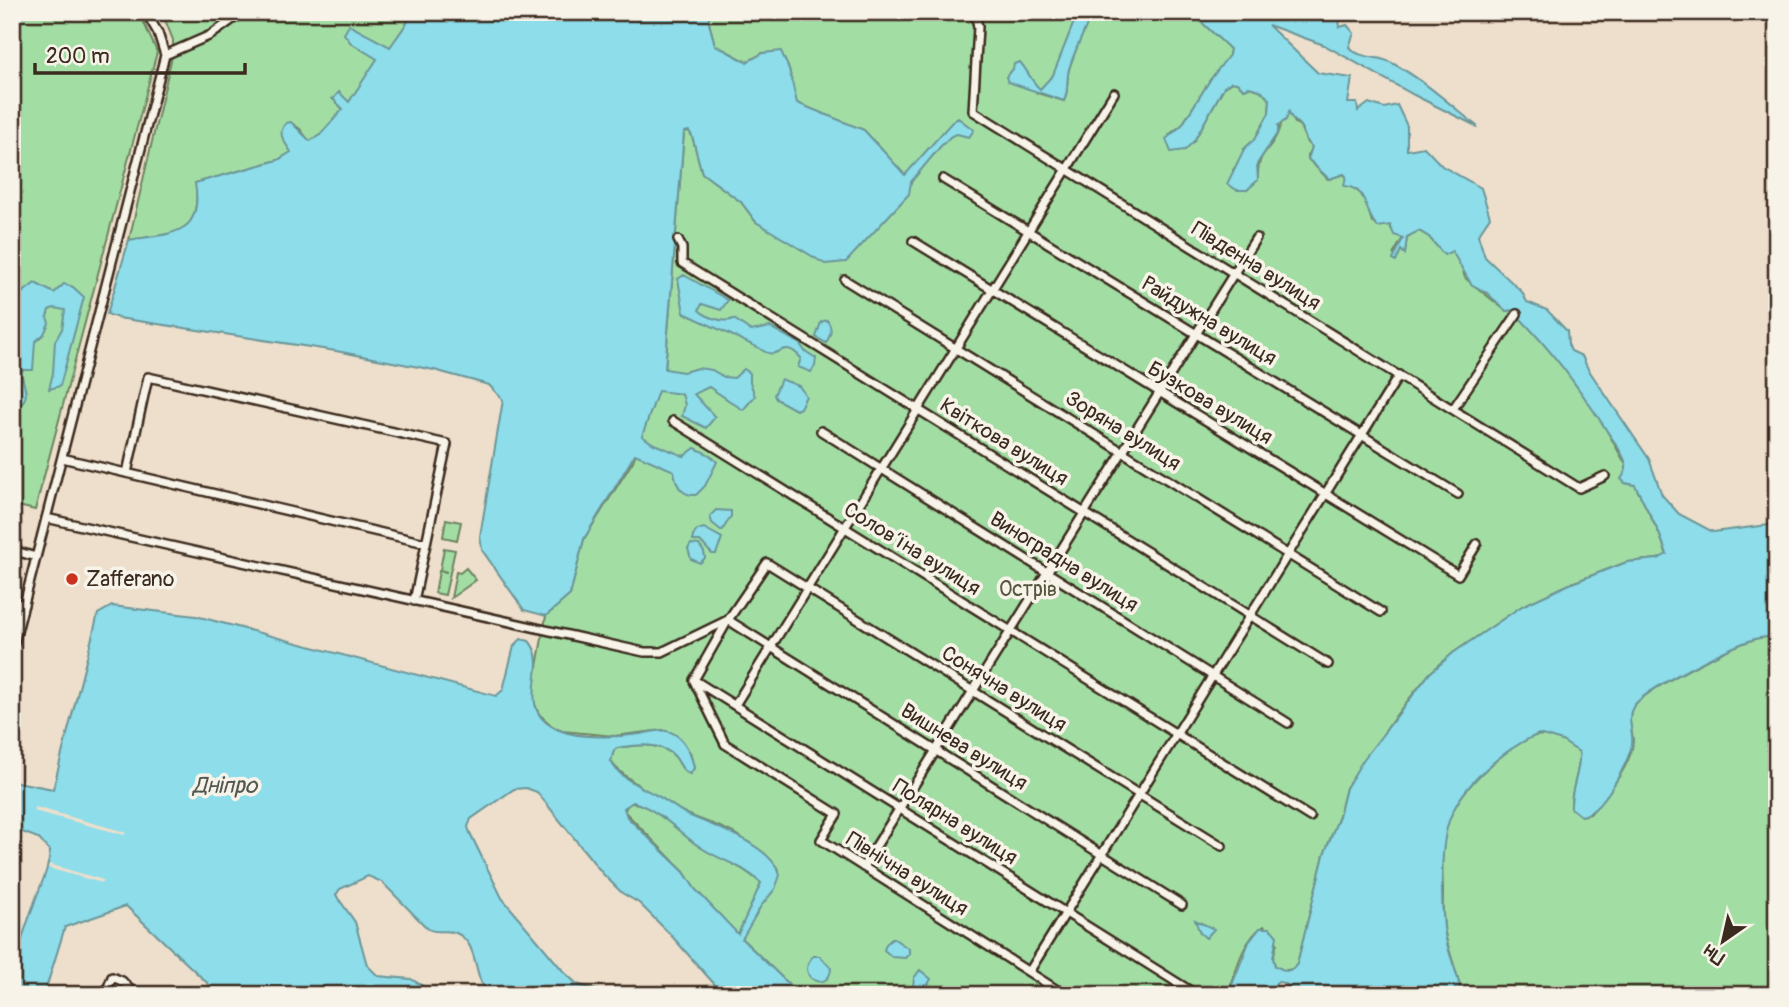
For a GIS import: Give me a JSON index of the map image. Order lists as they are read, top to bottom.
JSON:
{
  "streets": {
    "street": [
      "Південна вулиця",
      "Райдужна вулиця",
      "Бузкова вулиця",
      "Зоряна вулиця",
      "Квіткова вулиця",
      "Соловʼїна вулиця",
      "Виноградна вулиця",
      "Сонячна вулиця",
      "Вишнева вулиця",
      "Полярна вулиця",
      "Північна вулиця"
    ]
  },
  "crossings": [
    ["Сонячна вулиця", "Вишнева вулиця"],
    ["Полярна вулиця", "Північна вулиця"]
  ],
  "water": ["Дніпро"],
  "parks": ["Острів"],
  "places": ["Zafferano"],
  "scale_bar": "200 m",
  "north": "bottom left"
}
